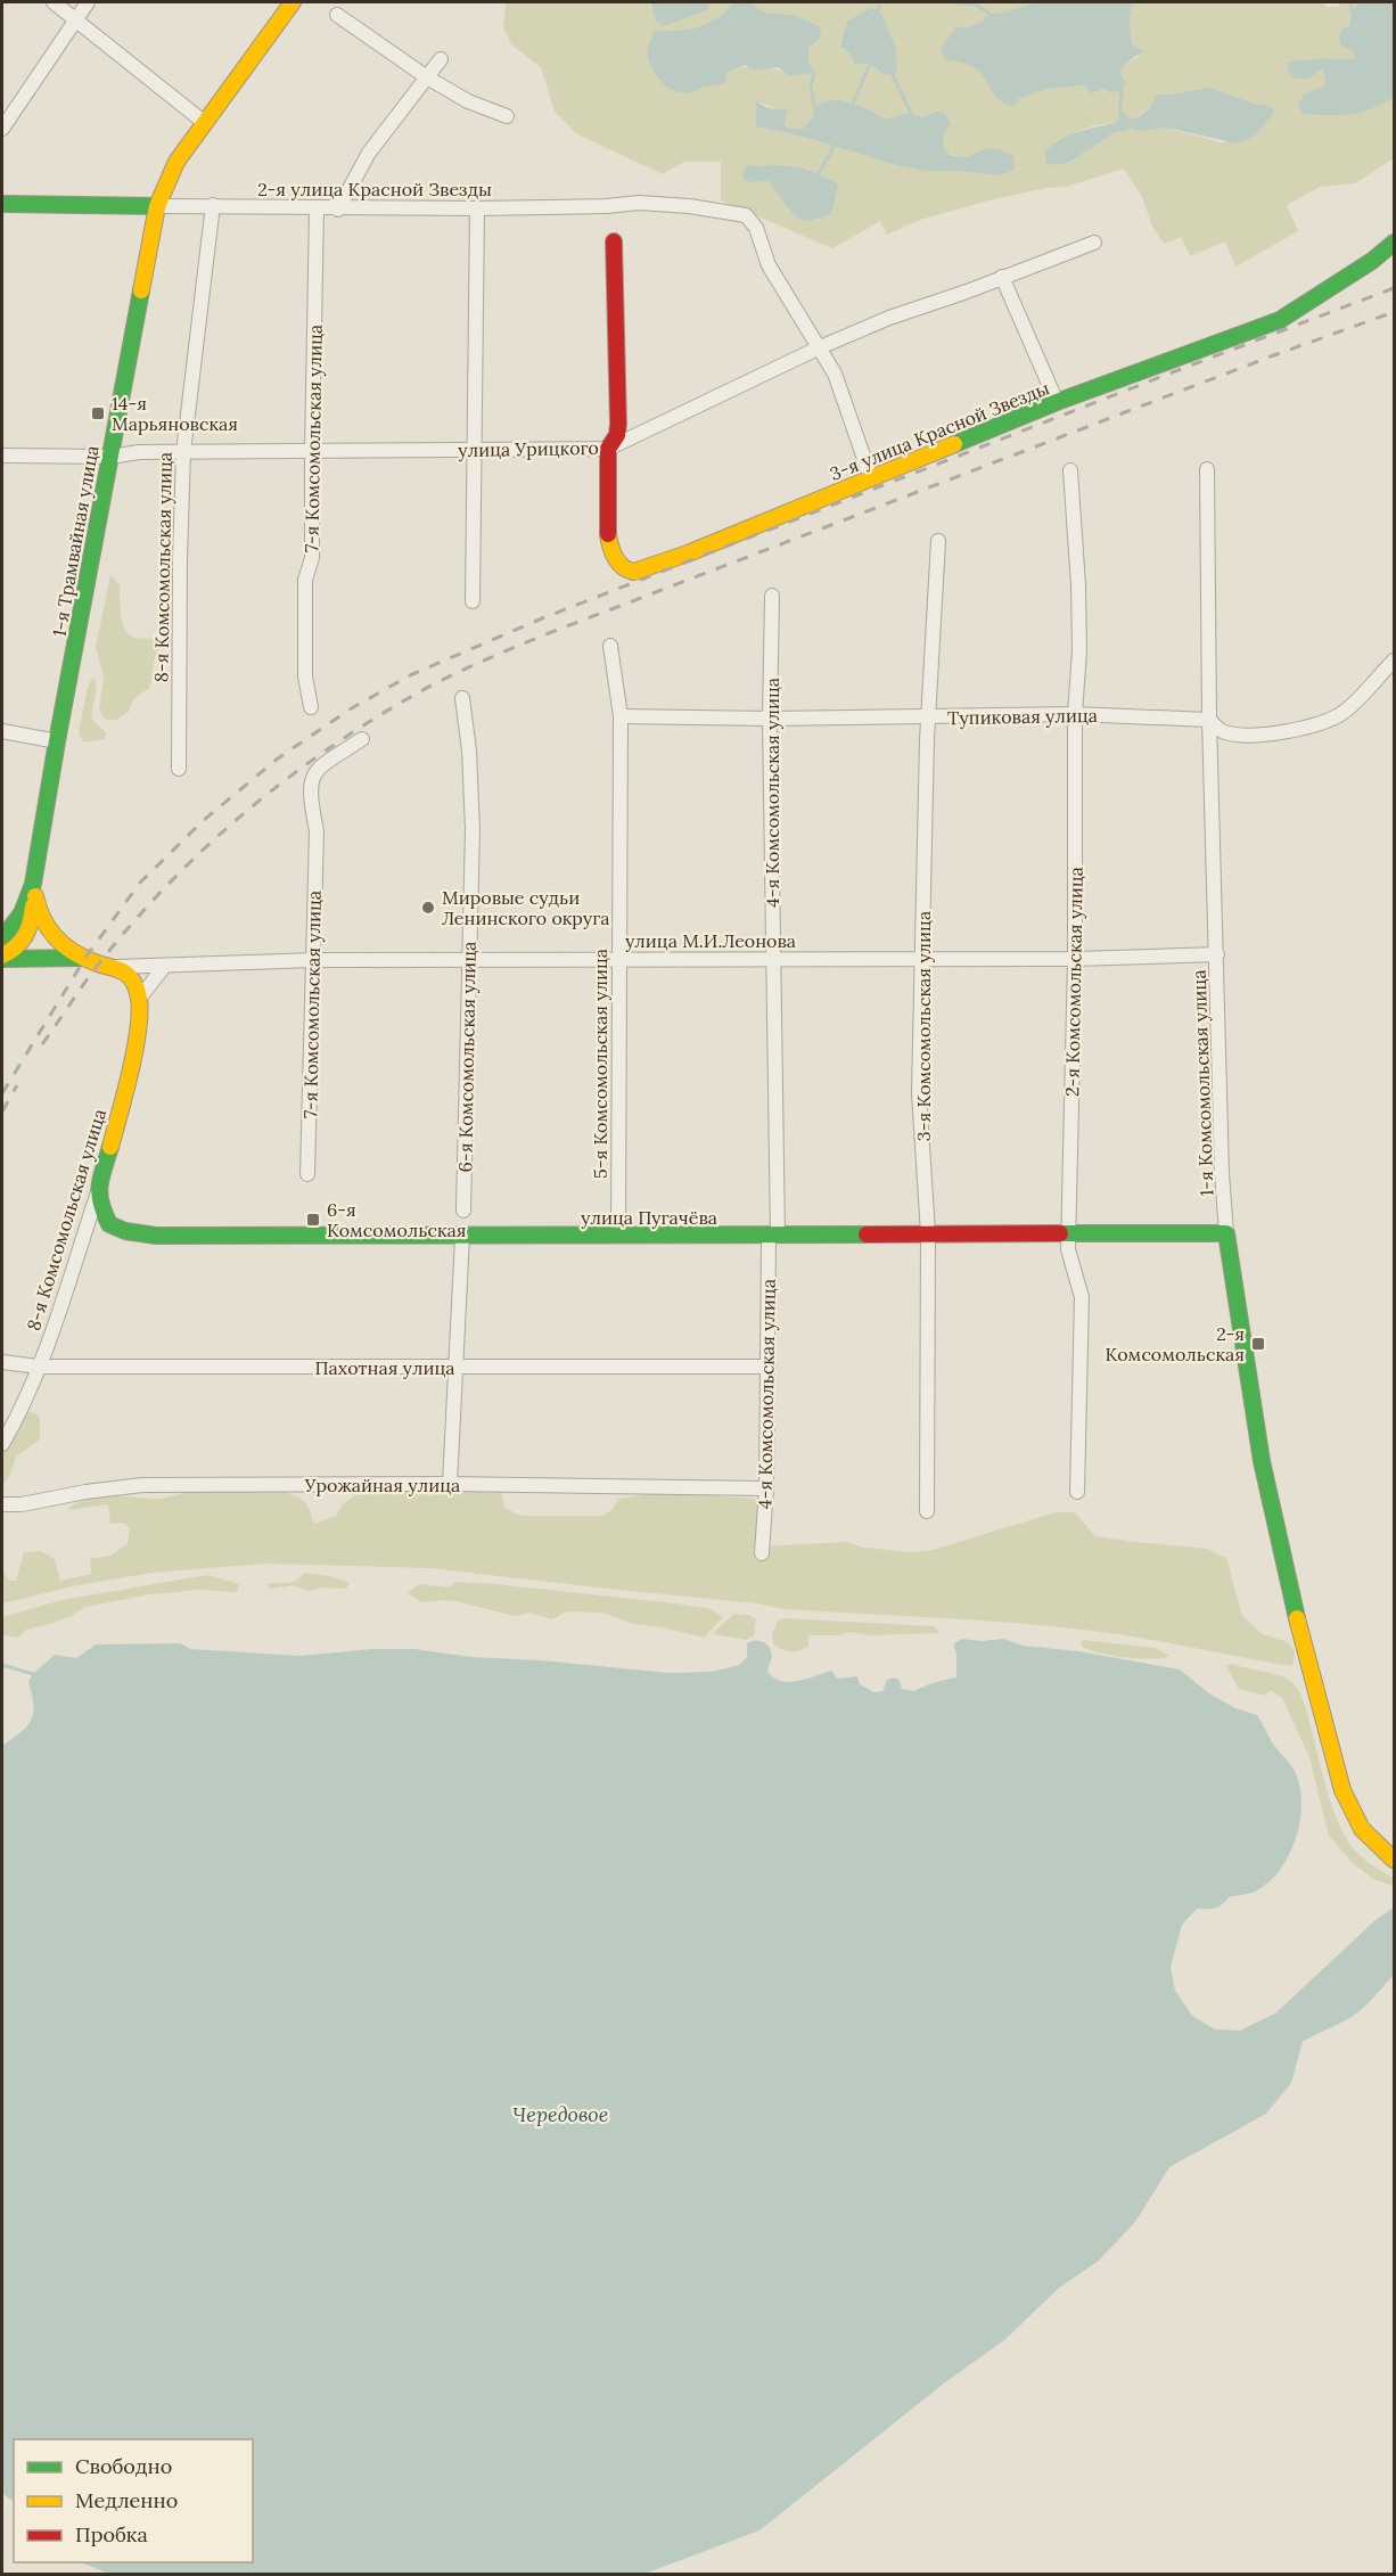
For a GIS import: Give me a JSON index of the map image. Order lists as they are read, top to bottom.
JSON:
{
  "streets": {
    "main road": [
      "2-я улица Красной Звезды",
      "3-я улица Красной Звезды",
      "1-я Трамвайная улица",
      "8-я Комсомольская улица",
      "улица М.И.Леонова",
      "1-я Комсомольская улица",
      "улица Пугачёва"
    ],
    "street": [
      "7-я Комсомольская улица",
      "улица Урицкого",
      "Тупиковая улица",
      "4-я Комсомольская улица",
      "2-я Комсомольская улица",
      "3-я Комсомольская улица",
      "6-я Комсомольская улица",
      "5-я Комсомольская улица",
      "Пахотная улица",
      "Урожайная улица"
    ]
  },
  "crossings": [
    ["2-я улица Красной Звезды", "7-я Комсомольская улица"],
    ["2-я улица Красной Звезды", "улица Урицкого"],
    ["2-я улица Красной Звезды", "1-я Трамвайная улица"],
    ["2-я улица Красной Звезды", "8-я Комсомольская улица"],
    ["3-я улица Красной Звезды", "улица Урицкого"],
    ["7-я Комсомольская улица", "улица Урицкого"],
    ["7-я Комсомольская улица", "улица М.И.Леонова"],
    ["улица Урицкого", "1-я Трамвайная улица"],
    ["улица Урицкого", "8-я Комсомольская улица"],
    ["8-я Комсомольская улица", "Пахотная улица"],
    ["Тупиковая улица", "4-я Комсомольская улица"],
    ["Тупиковая улица", "2-я Комсомольская улица"],
    ["Тупиковая улица", "3-я Комсомольская улица"],
    ["Тупиковая улица", "5-я Комсомольская улица"],
    ["Тупиковая улица", "1-я Комсомольская улица"],
    ["4-я Комсомольская улица", "улица М.И.Леонова"],
    ["4-я Комсомольская улица", "улица Пугачёва"],
    ["4-я Комсомольская улица", "Пахотная улица"],
    ["4-я Комсомольская улица", "Урожайная улица"],
    ["улица М.И.Леонова", "2-я Комсомольская улица"],
    ["улица М.И.Леонова", "3-я Комсомольская улица"],
    ["улица М.И.Леонова", "6-я Комсомольская улица"],
    ["улица М.И.Леонова", "5-я Комсомольская улица"],
    ["улица М.И.Леонова", "1-я Комсомольская улица"],
    ["2-я Комсомольская улица", "улица Пугачёва"],
    ["3-я Комсомольская улица", "улица Пугачёва"],
    ["5-я Комсомольская улица", "улица Пугачёва"],
    ["1-я Комсомольская улица", "улица Пугачёва"]
  ],
  "water": ["Чередовое"],
  "places": {
    "transit": ["14-я Марьяновская", "6-я Комсомольская", "2-я Комсомольская"],
    "other": ["Мировые судьи Ленинского округа"]
  },
  "legend": ["Свободно", "Медленно", "Пробка"]
}
